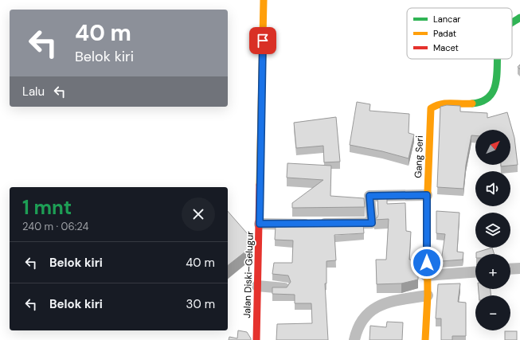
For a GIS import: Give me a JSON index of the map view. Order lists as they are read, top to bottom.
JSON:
{
  "streets": {
    "street": ["Gang Seri", "Jalan Diski–Gelugur"]
  },
  "legend": ["Lancar", "Padat", "Macet"],
  "north": "top right",
  "page": {
    "turn": ["40 m", "Belok kiri"],
    "then": "Lalu",
    "map_buttons": ["+", "−"],
    "heading": ["1 mnt", "240 m · 06:24"],
    "list": [
      {
        "name": "Belok kiri",
        "value": "40 m"
      },
      {
        "name": "Belok kiri",
        "value": "30 m"
      }
    ]
  }
}
